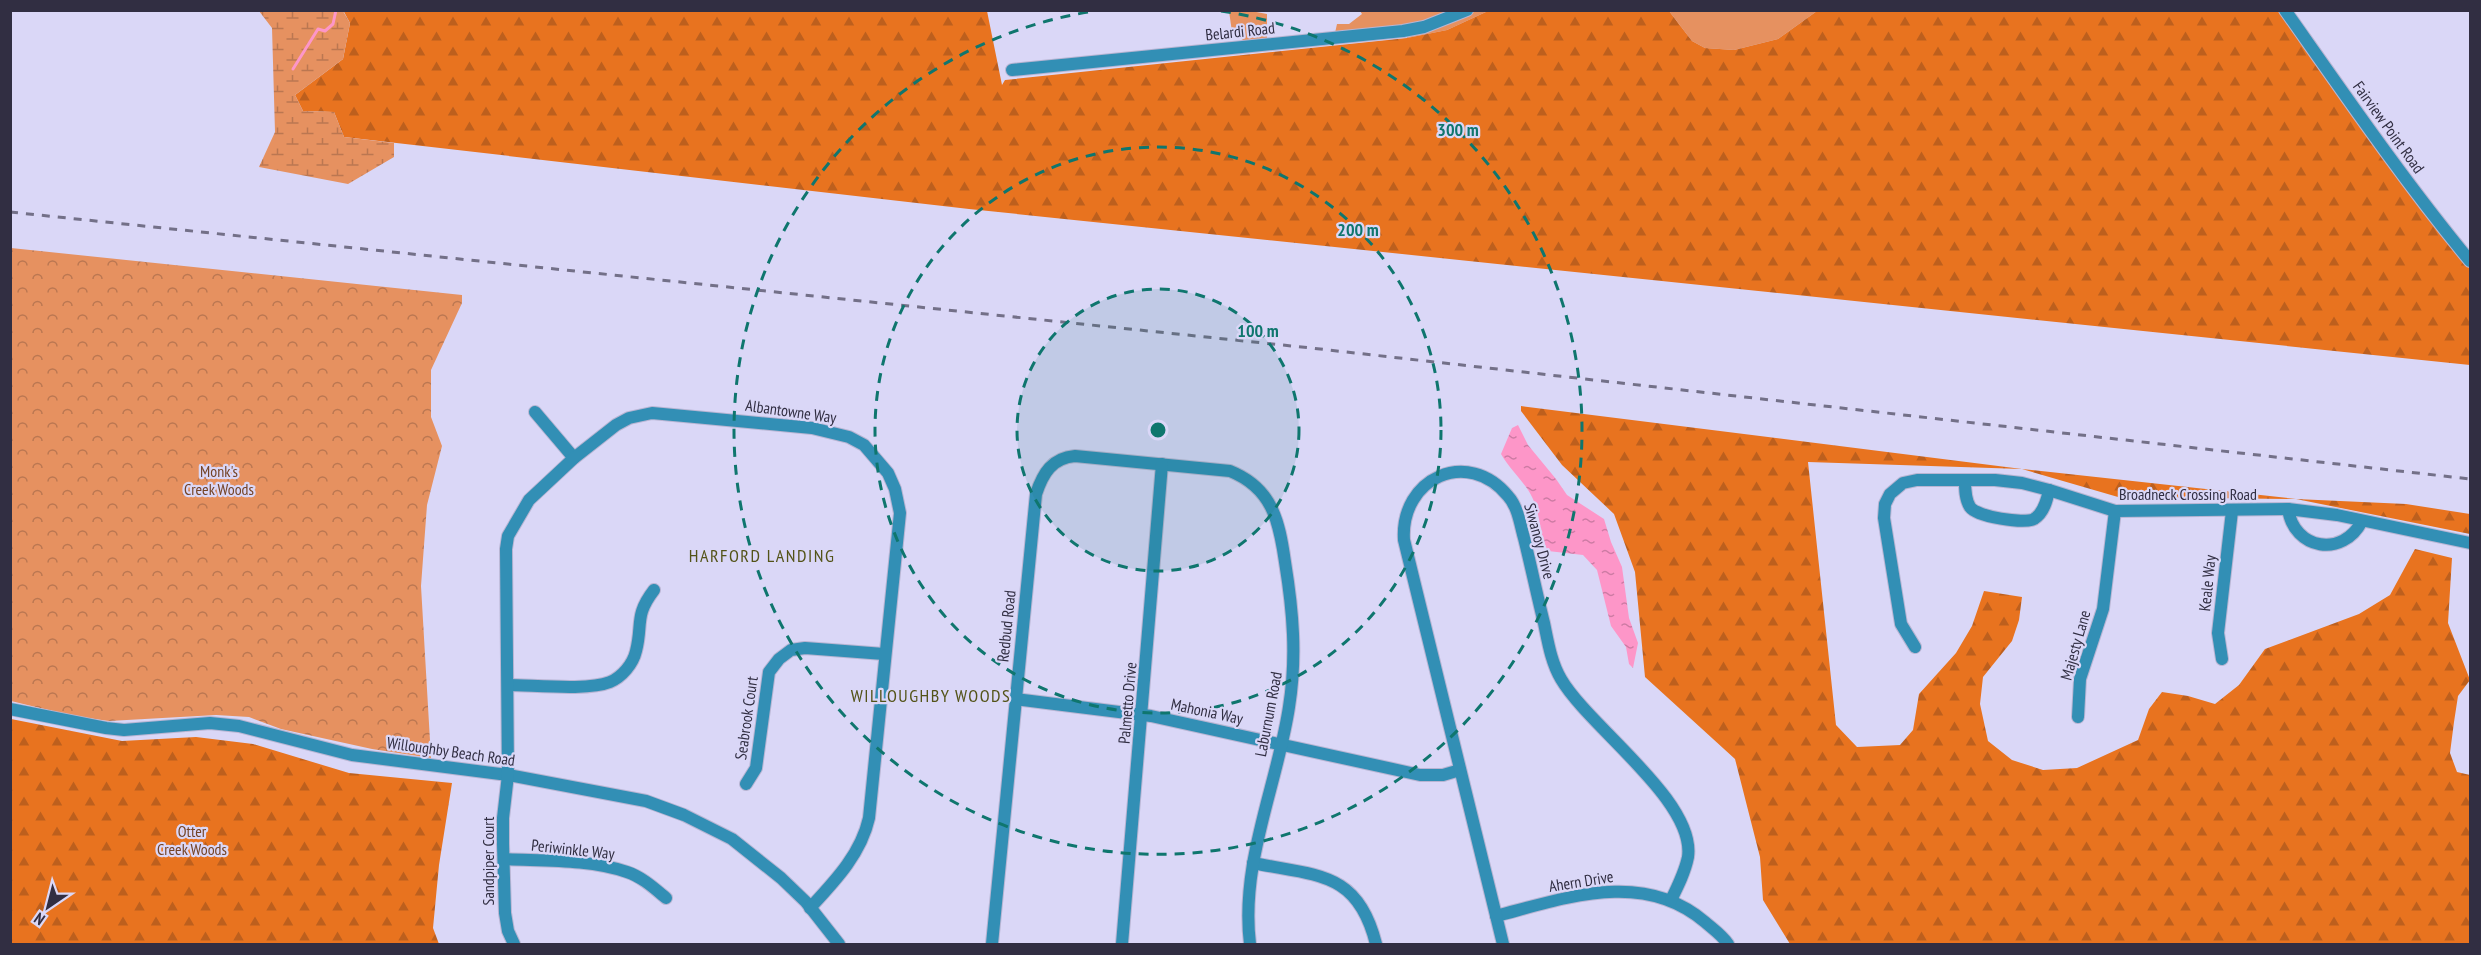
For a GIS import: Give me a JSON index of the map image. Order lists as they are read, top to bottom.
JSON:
{
  "streets": {
    "street": [
      "Belardi Road",
      "Fairview Point Road",
      "Albantowne Way",
      "Broadneck Crossing Road",
      "Siwanoy Drive",
      "Keale Way",
      "Redbud Road",
      "Majesty Lane",
      "Palmetto Drive",
      "Mahonia Way",
      "Laburnum Road",
      "Seabrook Court",
      "Willoughby Beach Road",
      "Periwinkle Way",
      "Sandpiper Court",
      "Ahern Drive"
    ]
  },
  "crossings": [
    ["Albantowne Way", "Seabrook Court"],
    ["Albantowne Way", "Willoughby Beach Road"],
    ["Albantowne Way", "Sandpiper Court"],
    ["Broadneck Crossing Road", "Keale Way"],
    ["Broadneck Crossing Road", "Majesty Lane"],
    ["Siwanoy Drive", "Mahonia Way"],
    ["Siwanoy Drive", "Ahern Drive"],
    ["Redbud Road", "Palmetto Drive"],
    ["Redbud Road", "Mahonia Way"],
    ["Redbud Road", "Laburnum Road"],
    ["Palmetto Drive", "Mahonia Way"],
    ["Palmetto Drive", "Laburnum Road"],
    ["Mahonia Way", "Laburnum Road"],
    ["Willoughby Beach Road", "Sandpiper Court"],
    ["Periwinkle Way", "Sandpiper Court"]
  ],
  "districts": ["HARFORD LANDING", "WILLOUGHBY WOODS"],
  "parks": ["Monk's Creek Woods", "Otter Creek Woods"],
  "north": "bottom left",
  "rings": ["300 m", "200 m", "100 m"]
}
